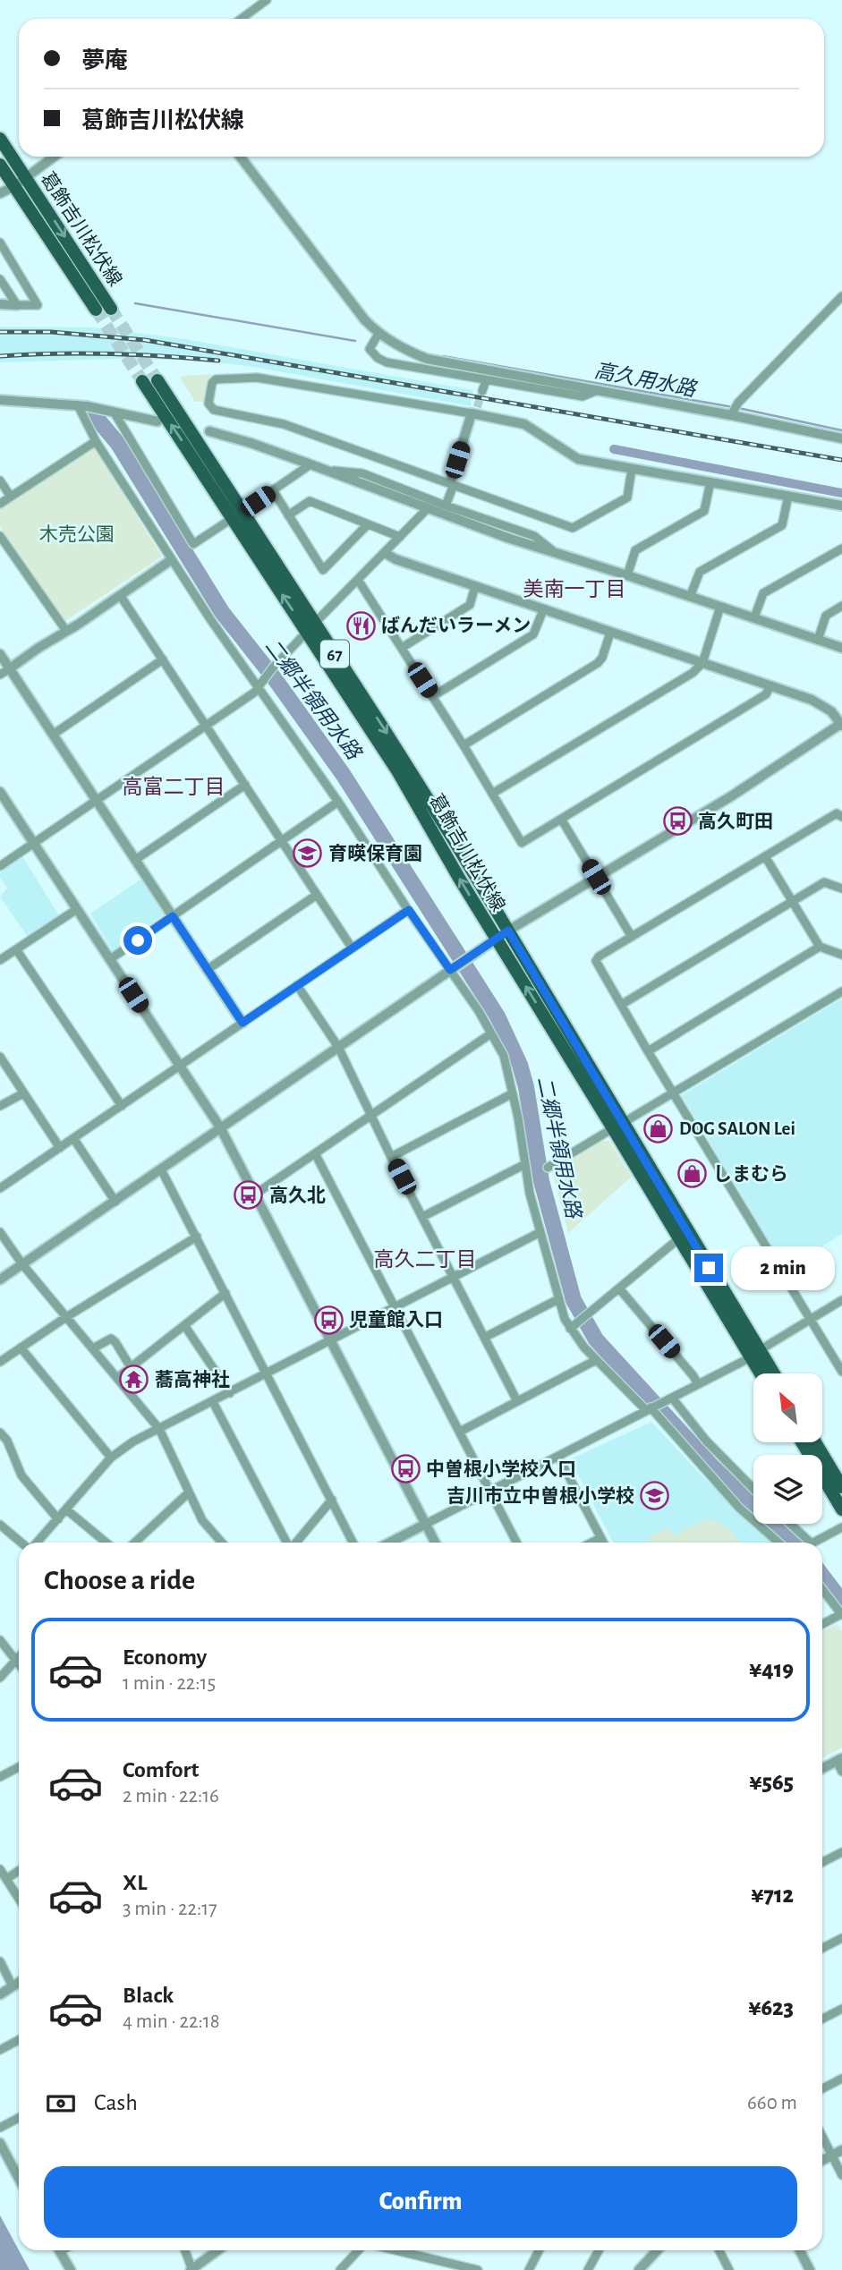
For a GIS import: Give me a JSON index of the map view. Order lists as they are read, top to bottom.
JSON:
{
  "streets": {
    "main road": ["葛飾吉川松伏線", "67"]
  },
  "districts": ["美南一丁目", "高富二丁目", "高久二丁目"],
  "water": ["高久用水路", "二郷半領用水路"],
  "parks": ["木売公園"],
  "places": {
    "restaurant": ["ばんだいラーメン"],
    "bus stop": [
      "高久町田",
      "高久北",
      "児童館入口",
      "中曽根小学校入口"
    ],
    "school or university": ["育暎保育園", "吉川市立中曽根小学校"],
    "shop": ["DOG SALON Lei", "しまむら"],
    "temple": ["蕎高神社"]
  },
  "north": "top left",
  "page": {
    "banner": ["夢庵", "葛飾吉川松伏線"],
    "bubble": "2 min",
    "heading": "Choose a ride",
    "list": [
      {
        "name": "Economy",
        "note": "1 min · 22:15",
        "value": "¥419"
      },
      {
        "name": "Comfort",
        "note": "2 min · 22:16",
        "value": "¥565"
      },
      {
        "name": "XL",
        "note": "3 min · 22:17",
        "value": "¥712"
      },
      {
        "name": "Black",
        "note": "4 min · 22:18",
        "value": "¥623"
      }
    ],
    "pay": ["Cash", "660 m"],
    "buttons": "Confirm"
  }
}
